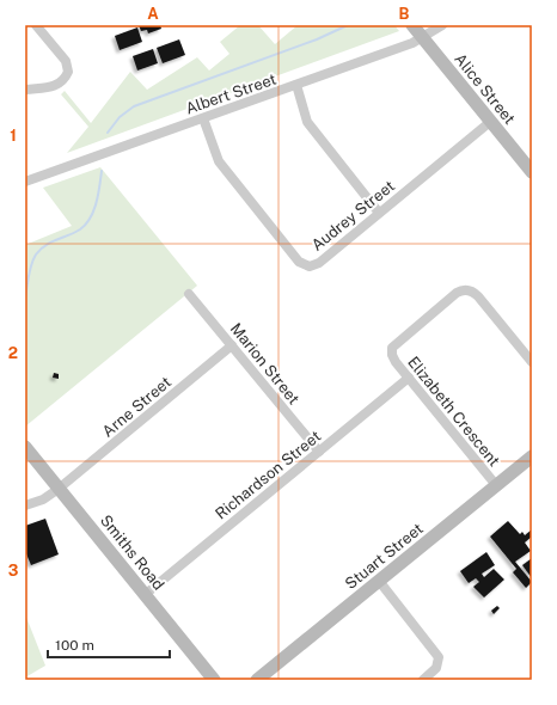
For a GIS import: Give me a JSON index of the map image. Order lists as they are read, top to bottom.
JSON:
{
  "streets": {
    "street": [
      "Alice Street",
      "Albert Street",
      "Audrey Street",
      "Marion Street",
      "Arne Street",
      "Elizabeth Crescent",
      "Richardson Street",
      "Smiths Road",
      "Stuart Street"
    ]
  },
  "crossings": [
    ["Alice Street", "Albert Street"],
    ["Alice Street", "Audrey Street"],
    ["Albert Street", "Audrey Street"],
    ["Marion Street", "Arne Street"],
    ["Marion Street", "Richardson Street"],
    ["Arne Street", "Smiths Road"],
    ["Elizabeth Crescent", "Richardson Street"],
    ["Elizabeth Crescent", "Stuart Street"],
    ["Richardson Street", "Smiths Road"]
  ],
  "scale_bar": "100 m",
  "grid": {
    "columns": ["A", "B"],
    "rows": ["1", "2", "3"]
  }
}
